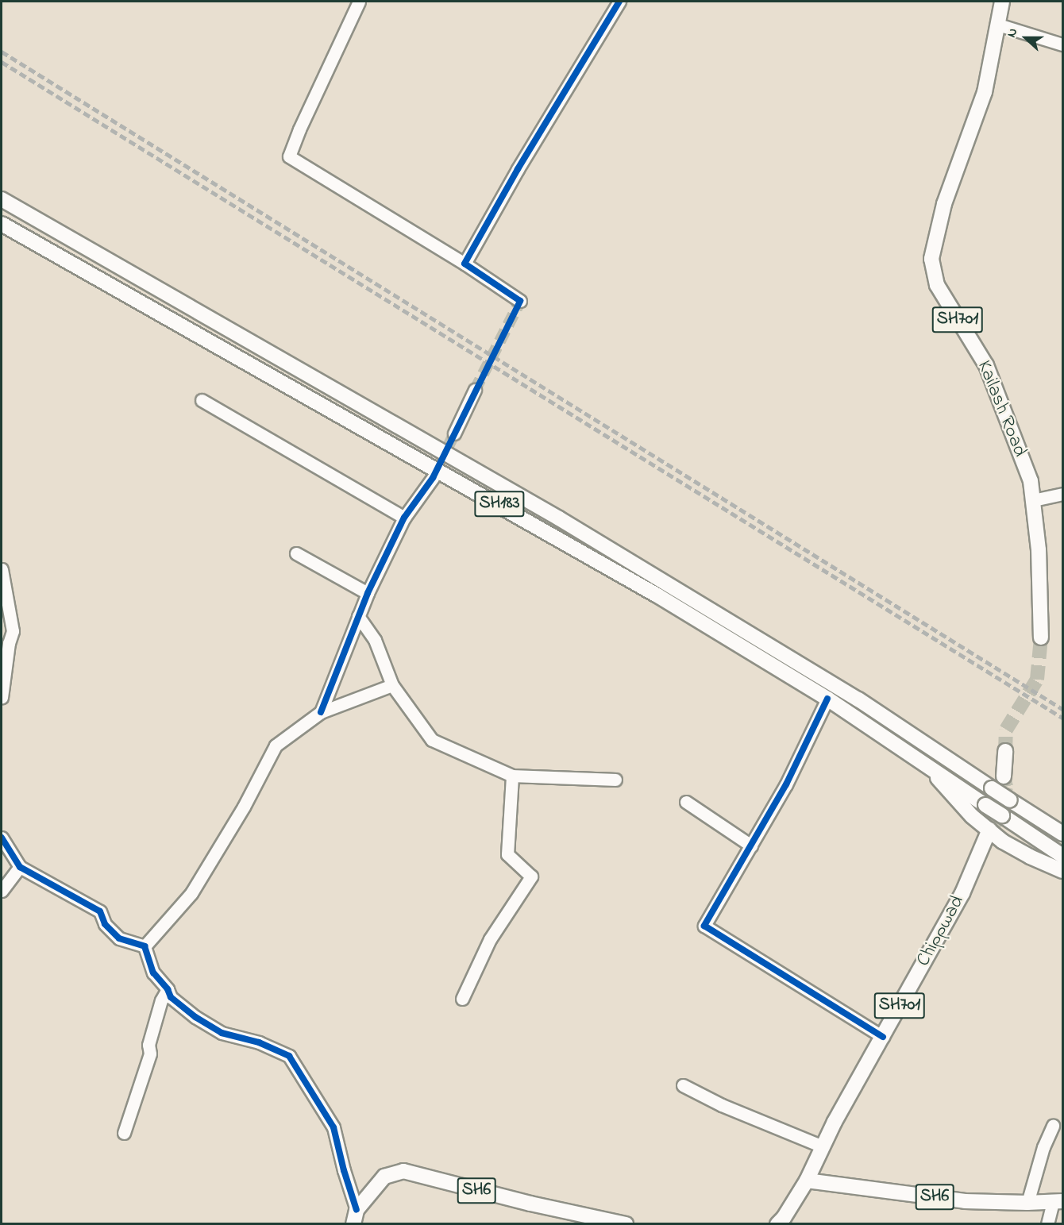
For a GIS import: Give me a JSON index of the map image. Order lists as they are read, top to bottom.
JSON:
{
  "streets": {
    "main road": [
      "SH701",
      "Kailash Road",
      "SH183",
      "Chippwad",
      "SH6"
    ]
  },
  "crossings": [
    ["Chippwad", "SH6"]
  ],
  "north": "left"
}
